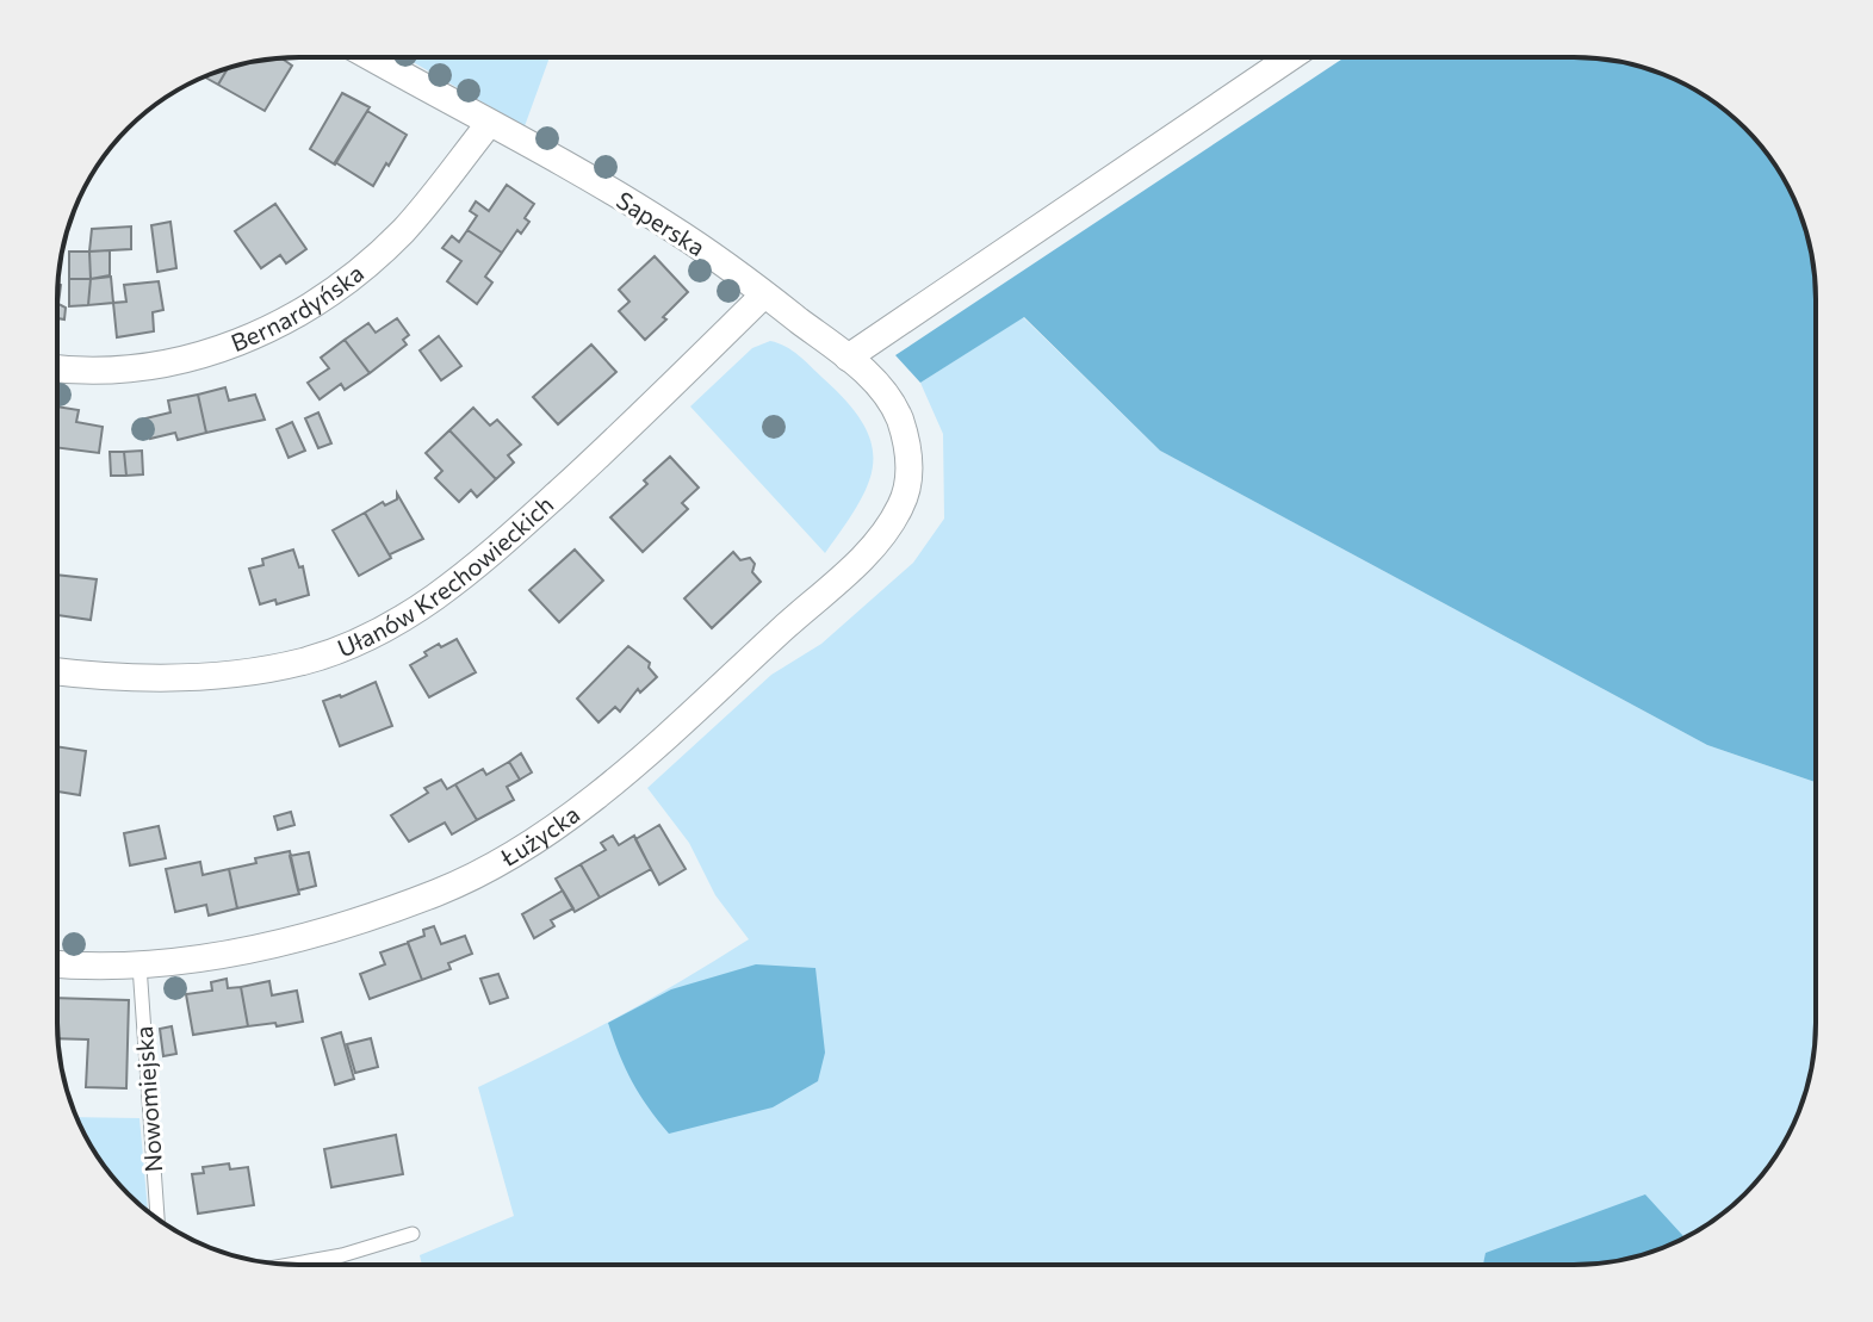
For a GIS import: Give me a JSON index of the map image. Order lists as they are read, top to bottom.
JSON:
{
  "streets": {
    "street": [
      "Saperska",
      "Bernardyńska",
      "Ułanów Krechowieckich",
      "Łużycka"
    ],
    "lane": ["Nowomiejska"]
  },
  "crossings": [
    ["Saperska", "Bernardyńska"],
    ["Saperska", "Ułanów Krechowieckich"],
    ["Saperska", "Łużycka"],
    ["Łużycka", "Nowomiejska"]
  ]
}
